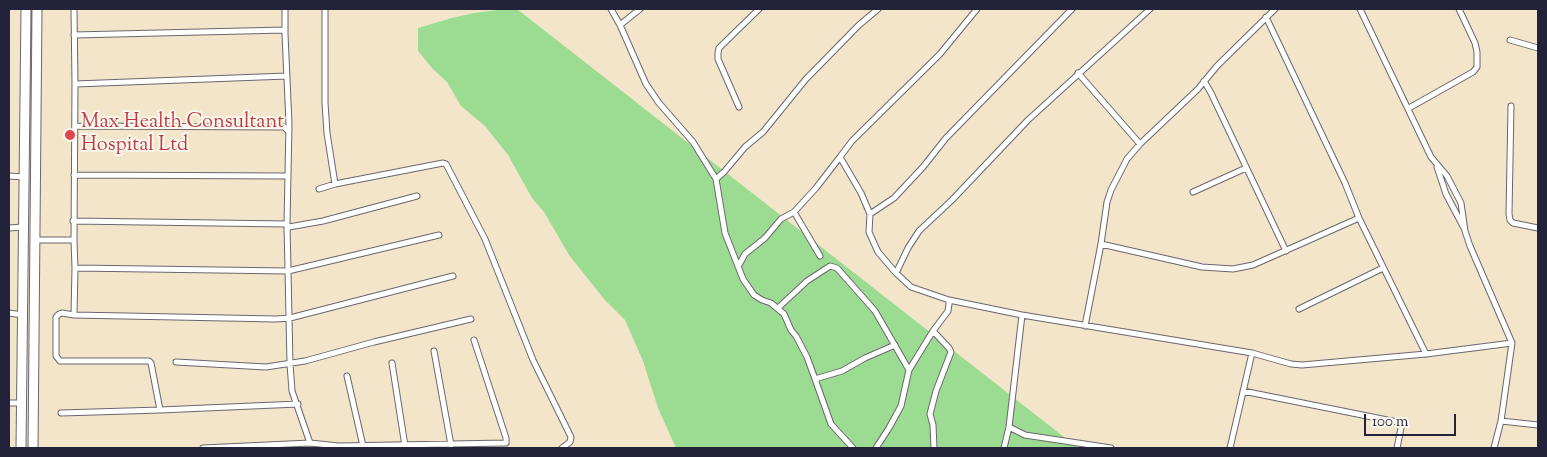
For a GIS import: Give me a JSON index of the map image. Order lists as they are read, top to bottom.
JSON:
{
  "places": ["Max Health Consultant Hospital Ltd"],
  "scale_bar": "100 m"
}
